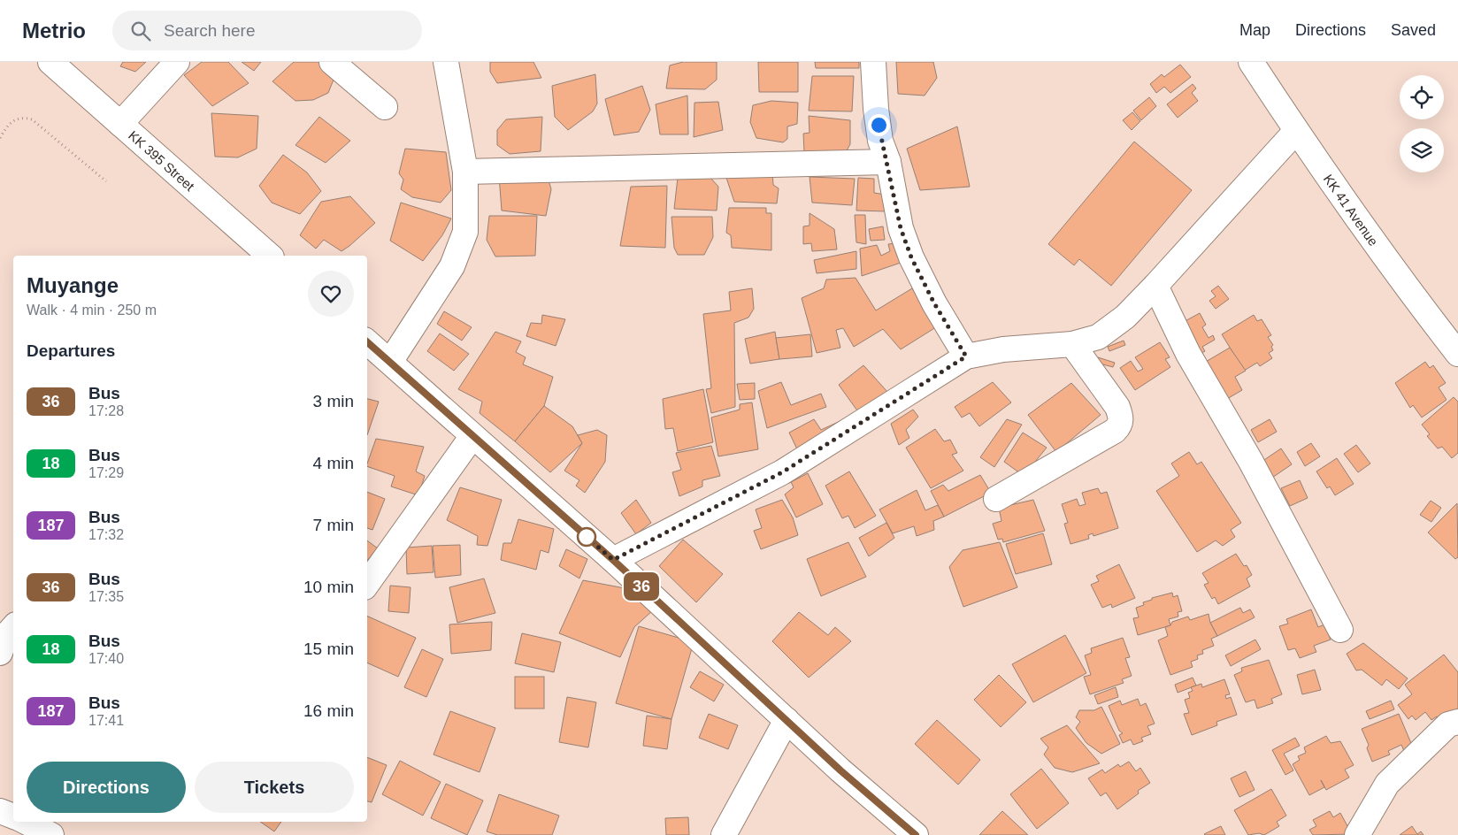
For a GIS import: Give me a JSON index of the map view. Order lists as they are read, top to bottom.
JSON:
{
  "streets": {
    "street": ["KK 395 Street", "KK 41 Avenue"]
  },
  "lines": ["bus line 36"],
  "page": {
    "header": "Metrio",
    "search": "Search here",
    "nav": ["Map", "Directions", "Saved"],
    "on_map": "36",
    "heading": [
      ["Muyange", "Walk · 4 min · 250 m"],
      "Departures"
    ],
    "list": [
      {
        "mark": "36",
        "name": "Bus",
        "note": "17:28",
        "value": "3 min"
      },
      {
        "mark": "18",
        "name": "Bus",
        "note": "17:29",
        "value": "4 min"
      },
      {
        "mark": "187",
        "name": "Bus",
        "note": "17:32",
        "value": "7 min"
      },
      {
        "mark": "36",
        "name": "Bus",
        "note": "17:35",
        "value": "10 min"
      },
      {
        "mark": "18",
        "name": "Bus",
        "note": "17:40",
        "value": "15 min"
      },
      {
        "mark": "187",
        "name": "Bus",
        "note": "17:41",
        "value": "16 min"
      }
    ],
    "buttons": ["Directions", "Tickets"]
  }
}
